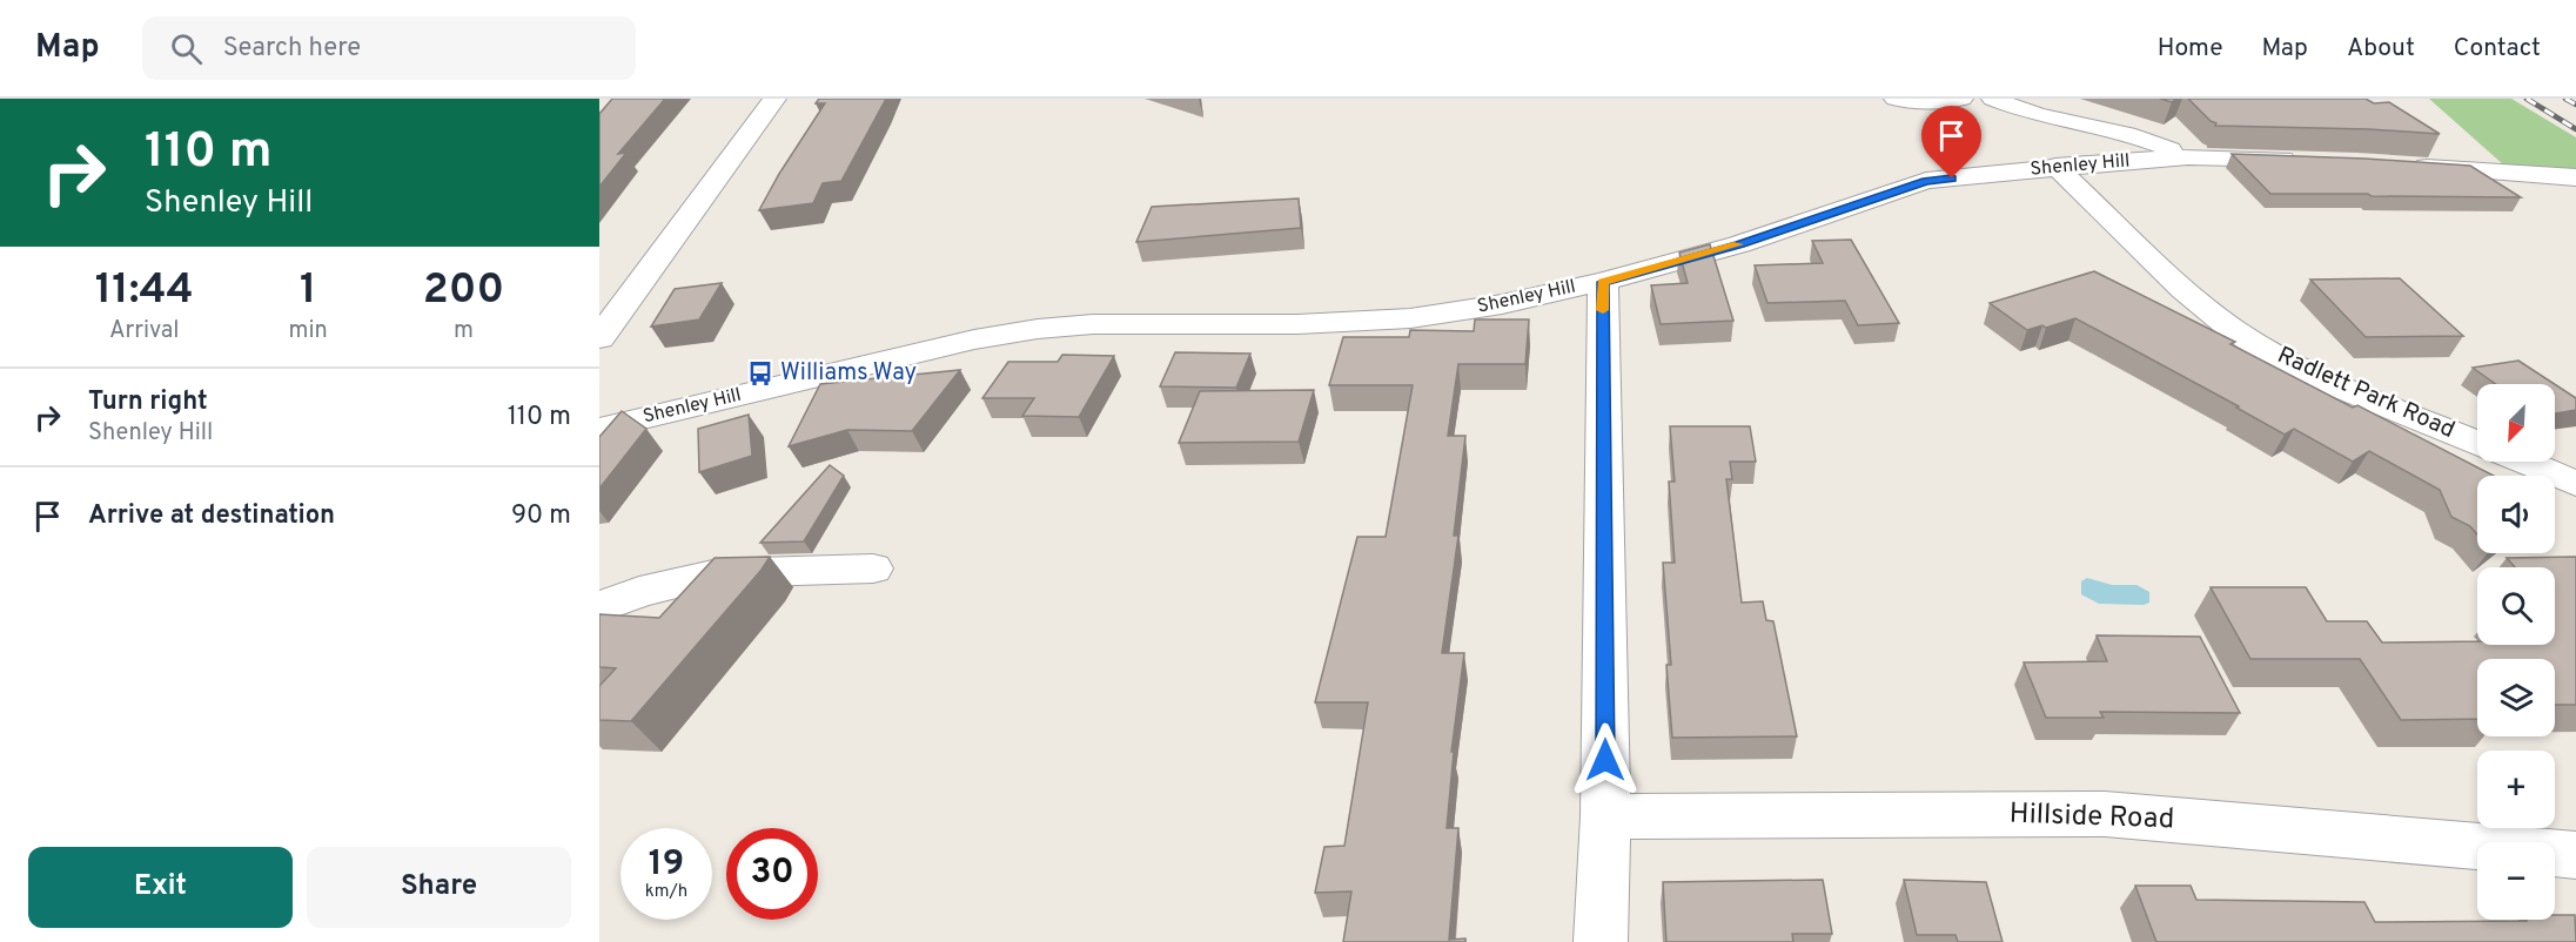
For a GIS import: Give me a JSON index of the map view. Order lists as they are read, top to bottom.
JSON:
{
  "streets": {
    "street": ["Shenley Hill", "Radlett Park Road", "Hillside Road"]
  },
  "crossings": [
    ["Shenley Hill", "Radlett Park Road"]
  ],
  "places": {
    "bus stop": ["Williams Way"]
  },
  "north": "bottom left",
  "page": {
    "header": "Map",
    "search": "Search here",
    "nav": [
      "Home",
      "Map",
      "About",
      "Contact"
    ],
    "turn": ["110 m", "Shenley Hill"],
    "eta": [
      "11:44",
      "Arrival",
      "1",
      "min",
      "200",
      "m"
    ],
    "list": [
      {
        "name": "Turn right",
        "note": "Shenley Hill",
        "value": "110 m"
      },
      {
        "name": "Arrive at destination",
        "value": "90 m"
      }
    ],
    "map_buttons": ["+", "−"],
    "speed": "19 km/h",
    "limit": "30",
    "buttons": ["Exit", "Share"]
  }
}
